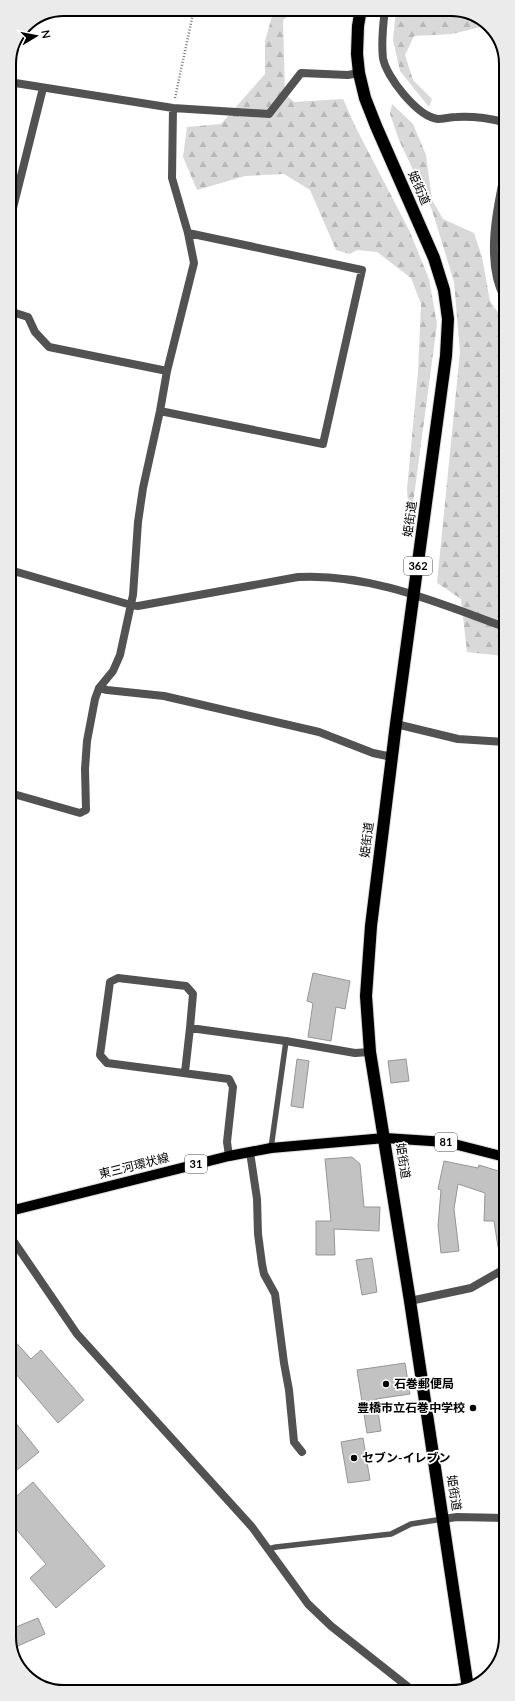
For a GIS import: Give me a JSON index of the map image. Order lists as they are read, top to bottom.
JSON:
{
  "streets": {
    "highway": ["姫街道", "362"],
    "main road": ["81", "31", "東三河環状線"]
  },
  "crossings": [
    ["姫街道", "81"],
    ["姫街道", "東三河環状線"],
    ["81", "東三河環状線"]
  ],
  "places": ["石巻郵便局", "豊橋市立石巻中学校", "セブン-イレブン"],
  "north": "right"
}
